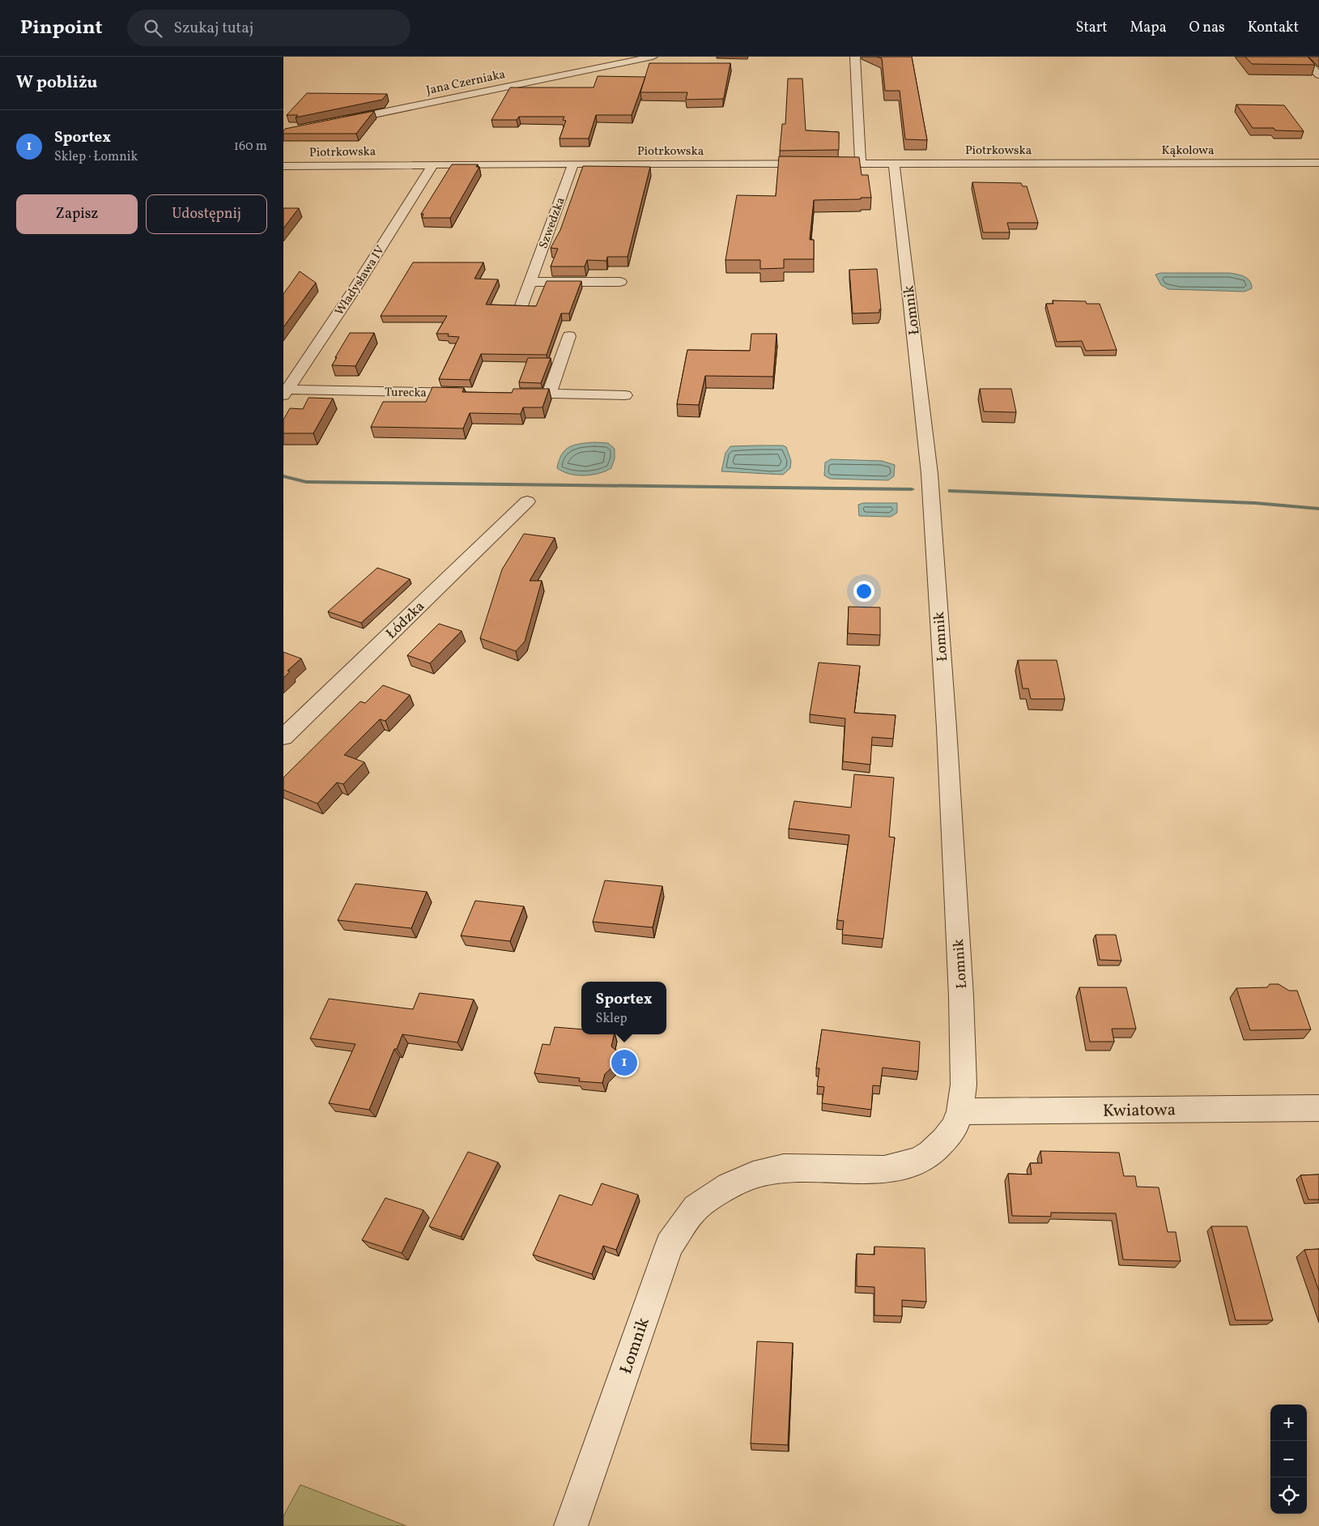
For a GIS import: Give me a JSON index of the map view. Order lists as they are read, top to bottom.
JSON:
{
  "streets": {
    "street": [
      "Jana Czerniaka",
      "Piotrkowska",
      "Kąkolowa",
      "Szwedzka",
      "Władysława IV",
      "Łomnik",
      "Turecka",
      "Łódzka",
      "Kwiatowa"
    ]
  },
  "crossings": [
    ["Piotrkowska", "Kąkolowa"],
    ["Piotrkowska", "Szwedzka"],
    ["Piotrkowska", "Władysława IV"],
    ["Piotrkowska", "Łomnik"],
    ["Władysława IV", "Turecka"],
    ["Łomnik", "Kwiatowa"]
  ],
  "page": {
    "header": "Pinpoint",
    "search": "Szukaj tutaj",
    "nav": [
      "Start",
      "Mapa",
      "O nas",
      "Kontakt"
    ],
    "heading": "W pobliżu",
    "list": [
      {
        "mark": "1",
        "name": "Sportex",
        "note": "Sklep · Łomnik",
        "value": "160 m"
      }
    ],
    "buttons": ["Zapisz", "Udostępnij"],
    "popup": ["Sportex", "Sklep"],
    "pins": "1",
    "map_buttons": ["+", "−"]
  }
}
